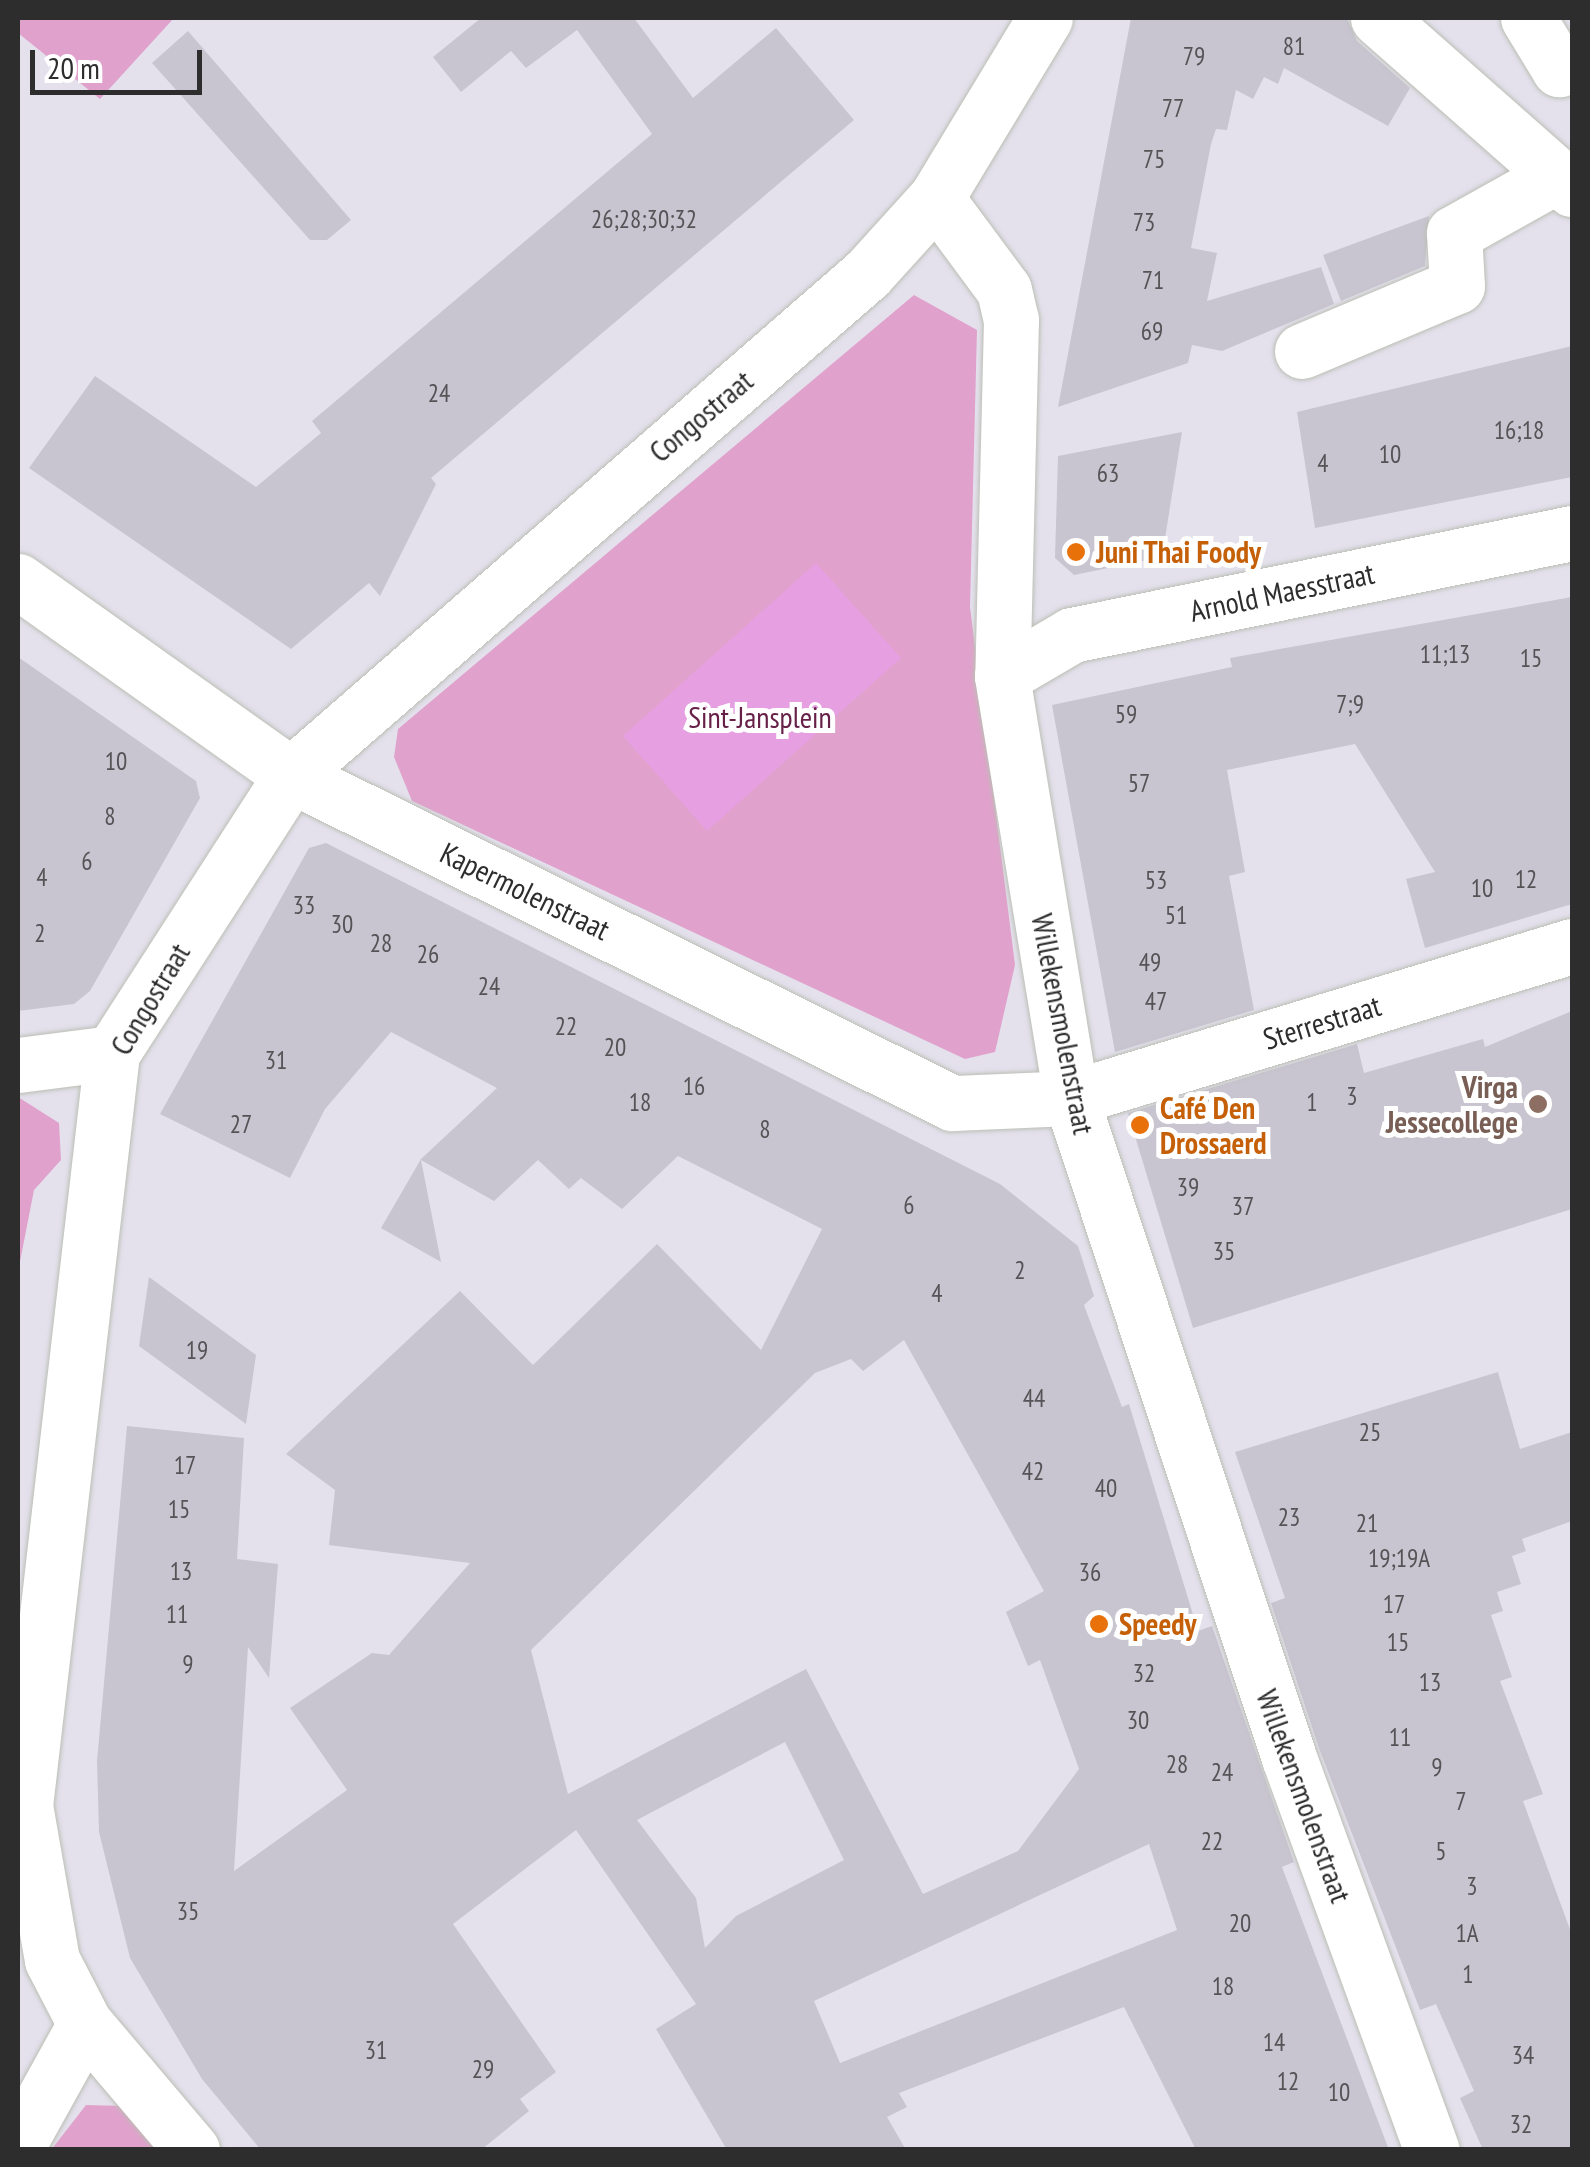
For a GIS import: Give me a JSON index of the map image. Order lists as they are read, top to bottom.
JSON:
{
  "streets": {
    "street": [
      "Congostraat",
      "Arnold Maesstraat",
      "Kapermolenstraat",
      "Sterrestraat",
      "Willekensmolenstraat"
    ]
  },
  "crossings": [
    ["Congostraat", "Kapermolenstraat"],
    ["Congostraat", "Willekensmolenstraat"],
    ["Arnold Maesstraat", "Willekensmolenstraat"],
    ["Kapermolenstraat", "Sterrestraat"],
    ["Kapermolenstraat", "Willekensmolenstraat"],
    ["Sterrestraat", "Willekensmolenstraat"]
  ],
  "parks": ["Sint-Jansplein"],
  "places": [
    "Juni Thai Foody",
    "Virga Jessecollege",
    "Café Den Drossaerd",
    "Speedy"
  ],
  "house_numbers": [
    "81",
    "79",
    "77",
    "75",
    "26;28;30;32",
    "73",
    "71",
    "69",
    "24",
    "16;18",
    "10",
    "4",
    "63",
    "11;13",
    "15",
    "7;9",
    "59",
    "10",
    "57",
    "8",
    "6",
    "4",
    "12",
    "53",
    "10",
    "33",
    "51",
    "30",
    "2",
    "28",
    "26",
    "49",
    "24",
    "47",
    "22",
    "20",
    "31",
    "16",
    "3",
    "18",
    "1",
    "27",
    "8",
    "39",
    "6",
    "37",
    "35",
    "2",
    "4",
    "19",
    "44",
    "25",
    "17",
    "42",
    "40",
    "15",
    "23",
    "21",
    "19;19A",
    "13",
    "36",
    "17",
    "11",
    "15",
    "9",
    "32",
    "13",
    "30",
    "11",
    "28",
    "9",
    "24",
    "7",
    "22",
    "5",
    "3",
    "35",
    "20",
    "1A",
    "1",
    "18",
    "14",
    "31",
    "34",
    "29",
    "12",
    "10",
    "32"
  ],
  "scale_bar": "20 m"
}
